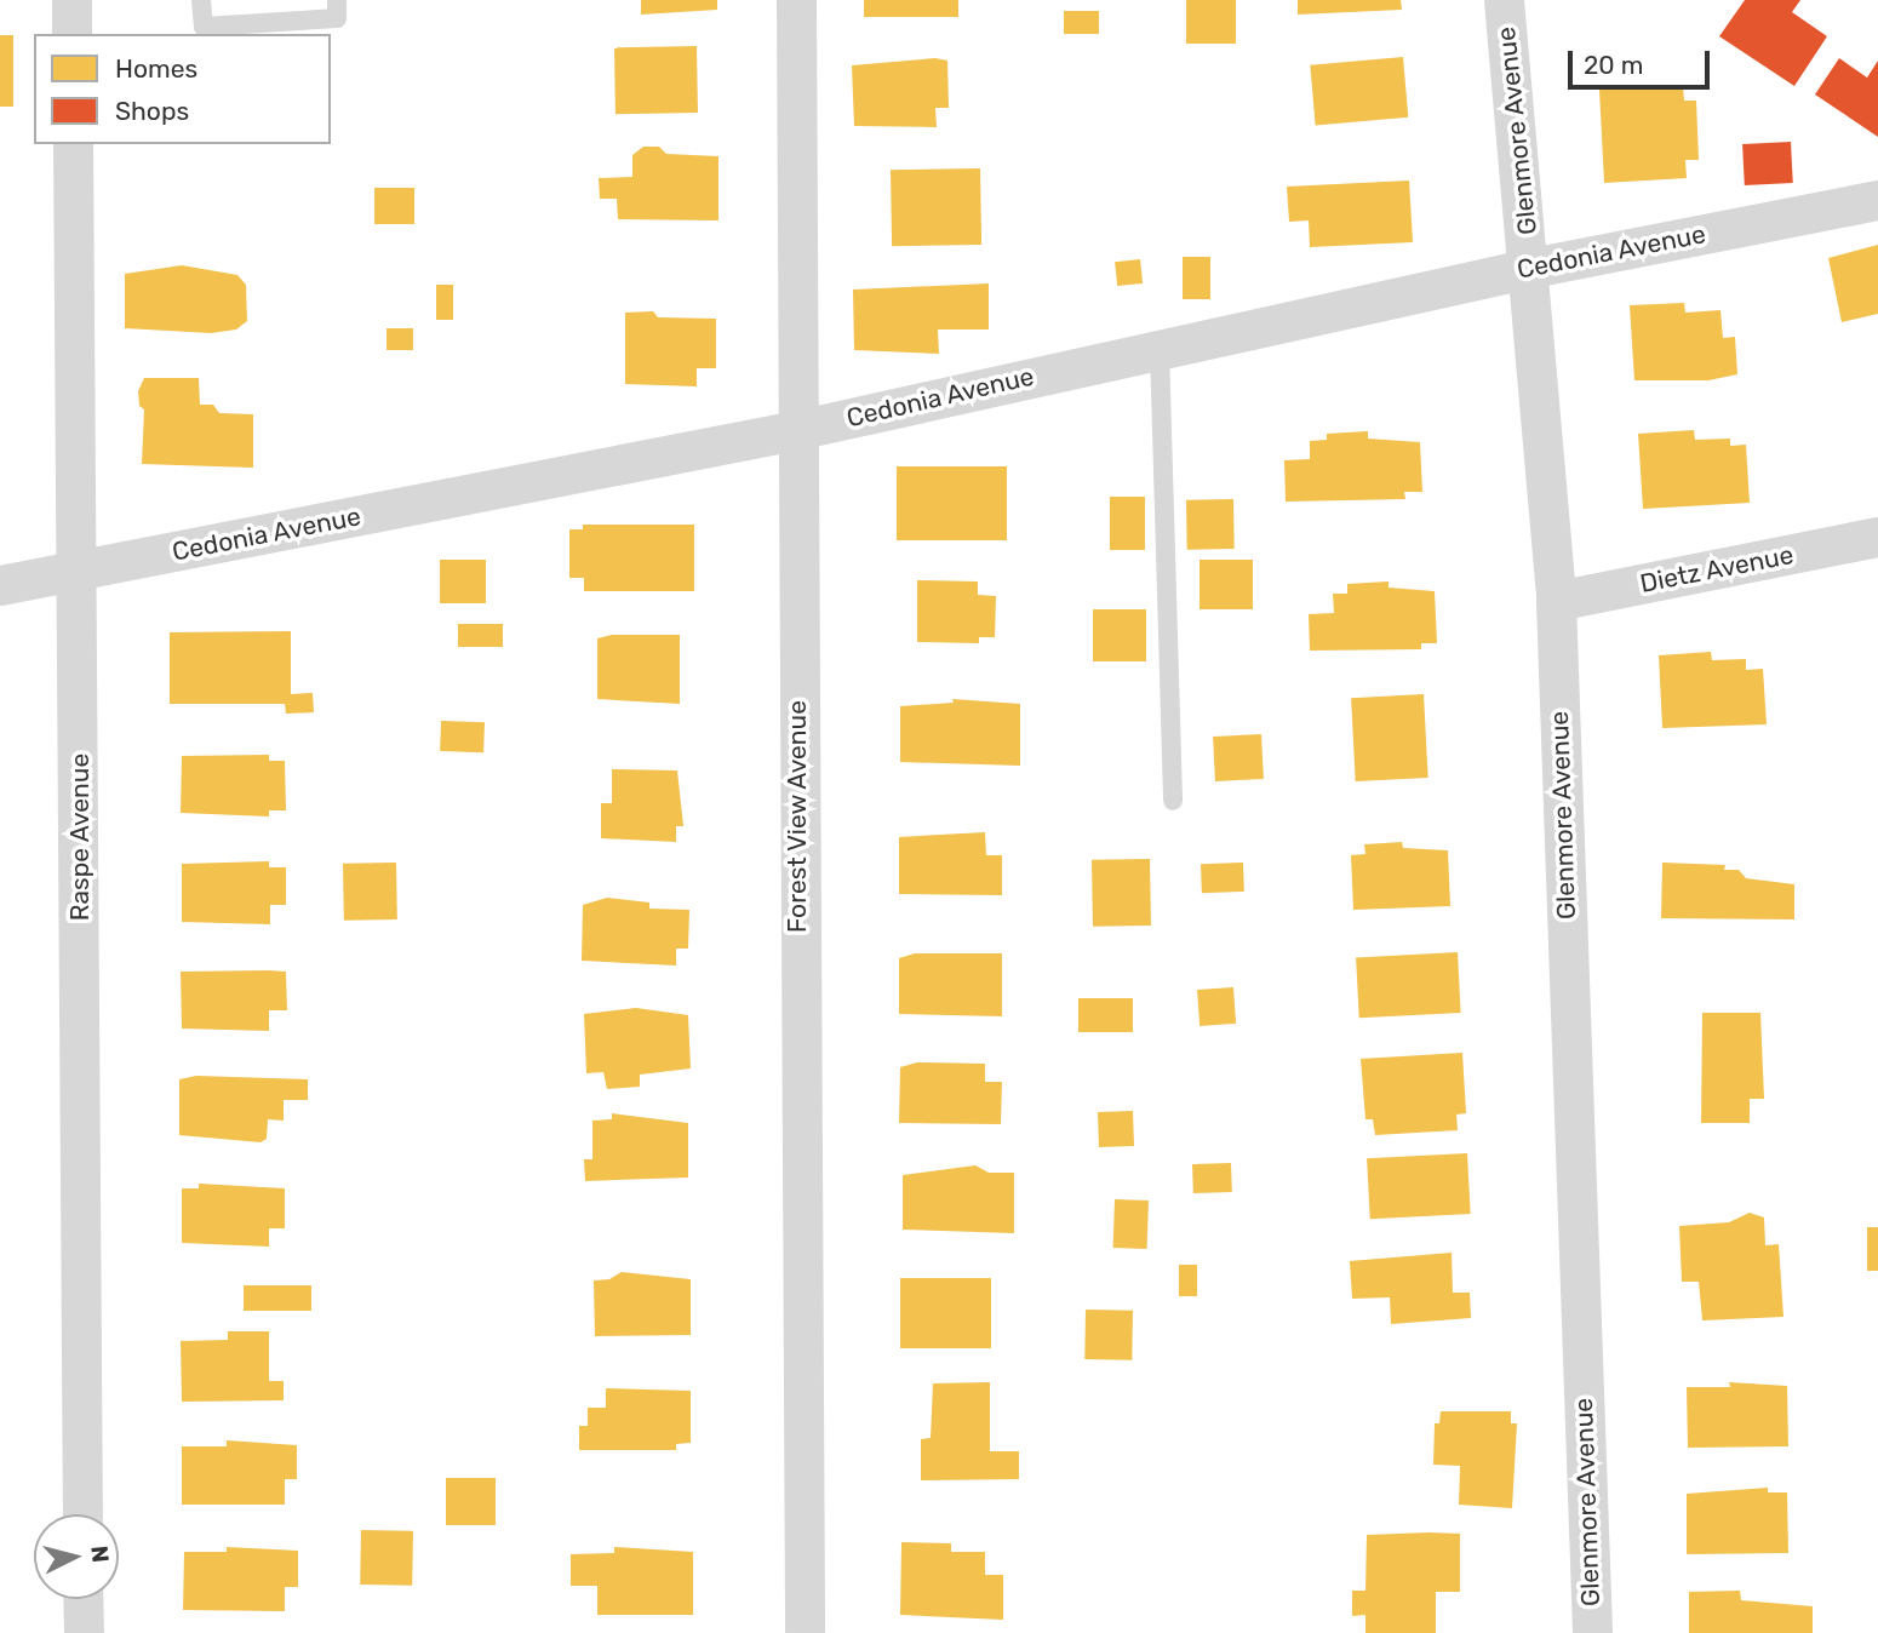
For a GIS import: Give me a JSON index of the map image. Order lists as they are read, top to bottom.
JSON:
{
  "streets": {
    "street": [
      "Glenmore Avenue",
      "Cedonia Avenue",
      "Dietz Avenue",
      "Forest View Avenue",
      "Raspe Avenue"
    ]
  },
  "crossings": [
    ["Glenmore Avenue", "Cedonia Avenue"],
    ["Glenmore Avenue", "Dietz Avenue"],
    ["Cedonia Avenue", "Forest View Avenue"],
    ["Cedonia Avenue", "Raspe Avenue"]
  ],
  "legend": ["Homes", "Shops"],
  "scale_bar": "20 m",
  "north": "right"
}
